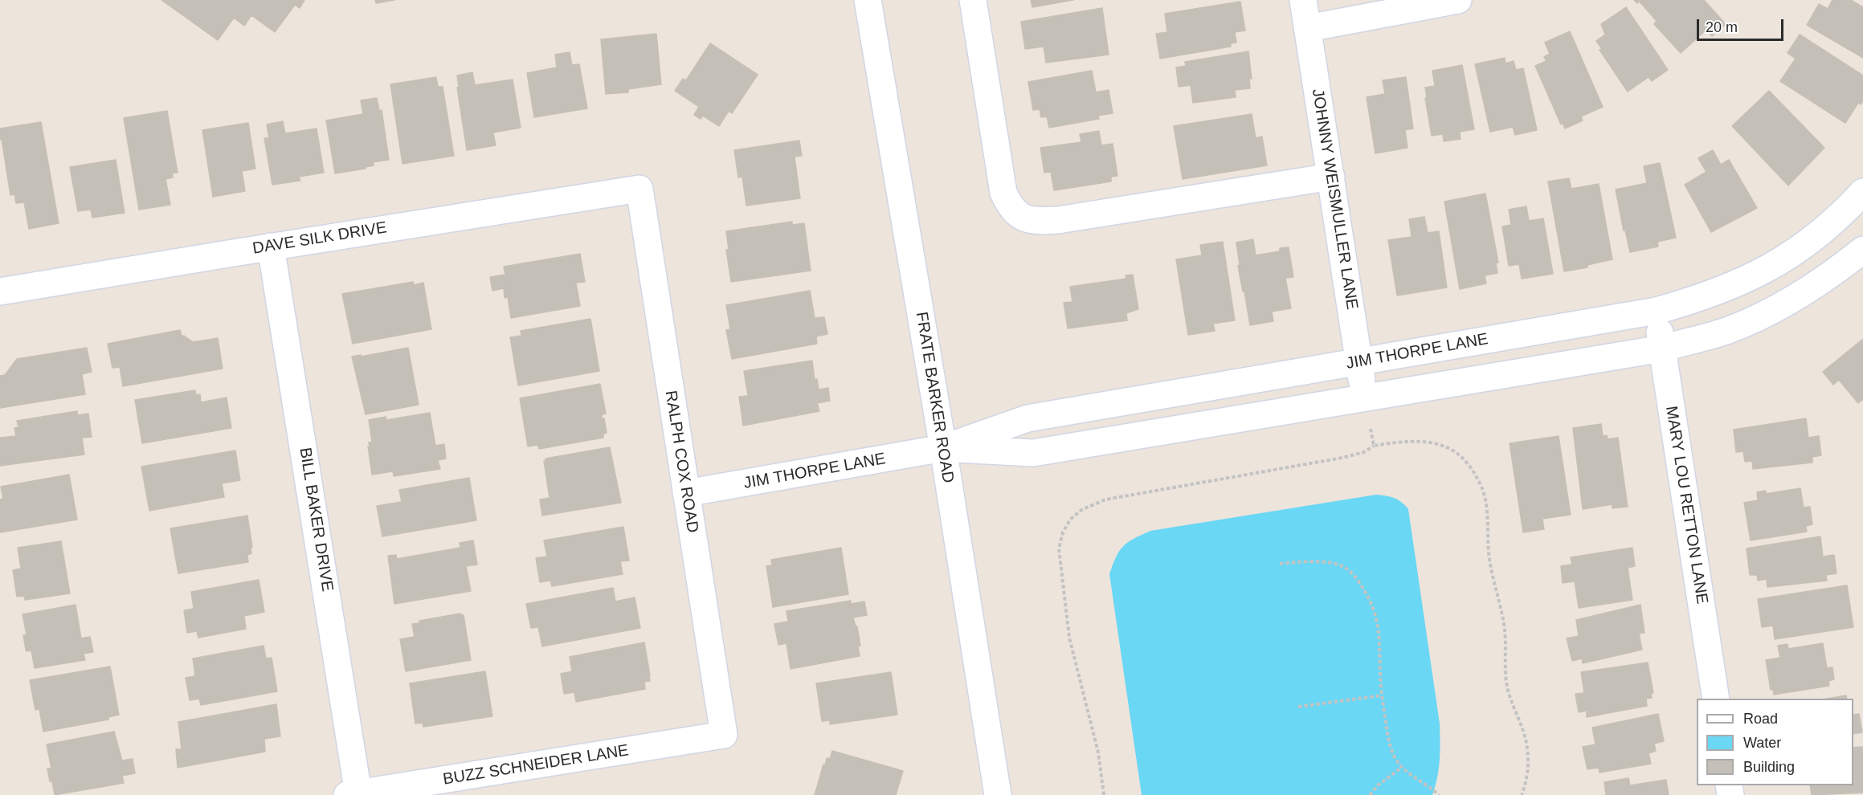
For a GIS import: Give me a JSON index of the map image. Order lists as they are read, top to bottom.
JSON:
{
  "streets": {
    "street": [
      "JOHNNY WEISMULLER LANE",
      "DAVE SILK DRIVE",
      "JIM THORPE LANE",
      "FRATE BARKER ROAD",
      "RALPH COX ROAD",
      "MARY LOU RETTON LANE",
      "BILL BAKER DRIVE",
      "BUZZ SCHNEIDER LANE"
    ]
  },
  "crossings": [
    ["JOHNNY WEISMULLER LANE", "JIM THORPE LANE"],
    ["DAVE SILK DRIVE", "RALPH COX ROAD"],
    ["DAVE SILK DRIVE", "BILL BAKER DRIVE"],
    ["JIM THORPE LANE", "FRATE BARKER ROAD"],
    ["JIM THORPE LANE", "RALPH COX ROAD"],
    ["JIM THORPE LANE", "MARY LOU RETTON LANE"],
    ["RALPH COX ROAD", "BUZZ SCHNEIDER LANE"],
    ["BILL BAKER DRIVE", "BUZZ SCHNEIDER LANE"]
  ],
  "legend": ["Road", "Water", "Building"],
  "scale_bar": "20 m"
}
